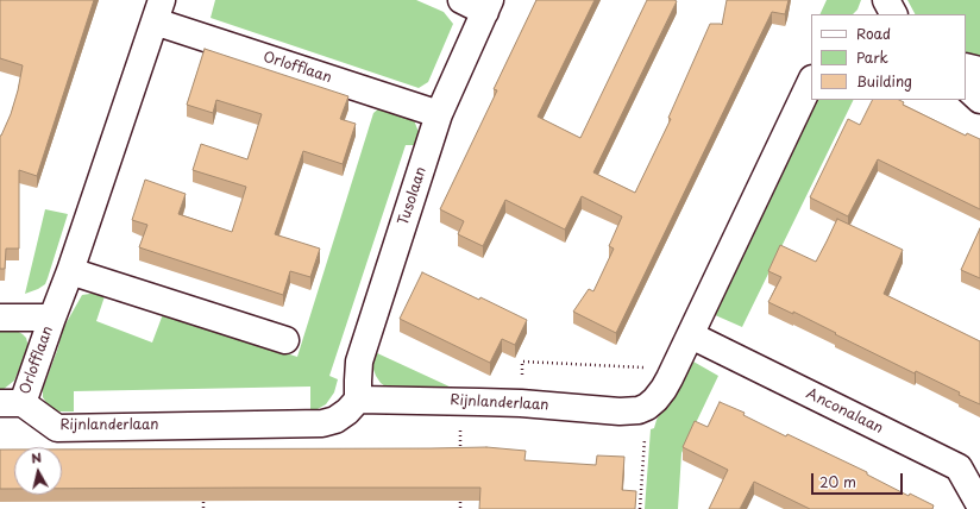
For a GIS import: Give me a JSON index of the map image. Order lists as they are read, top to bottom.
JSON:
{
  "streets": {
    "street": [
      "Orlofflaan",
      "Tusolaan",
      "Rijnlanderlaan",
      "Anconalaan"
    ]
  },
  "crossings": [
    ["Orlofflaan", "Tusolaan"],
    ["Orlofflaan", "Rijnlanderlaan"],
    ["Tusolaan", "Rijnlanderlaan"]
  ],
  "legend": ["Road", "Park", "Building"],
  "scale_bar": "20 m",
  "north": "top"
}
